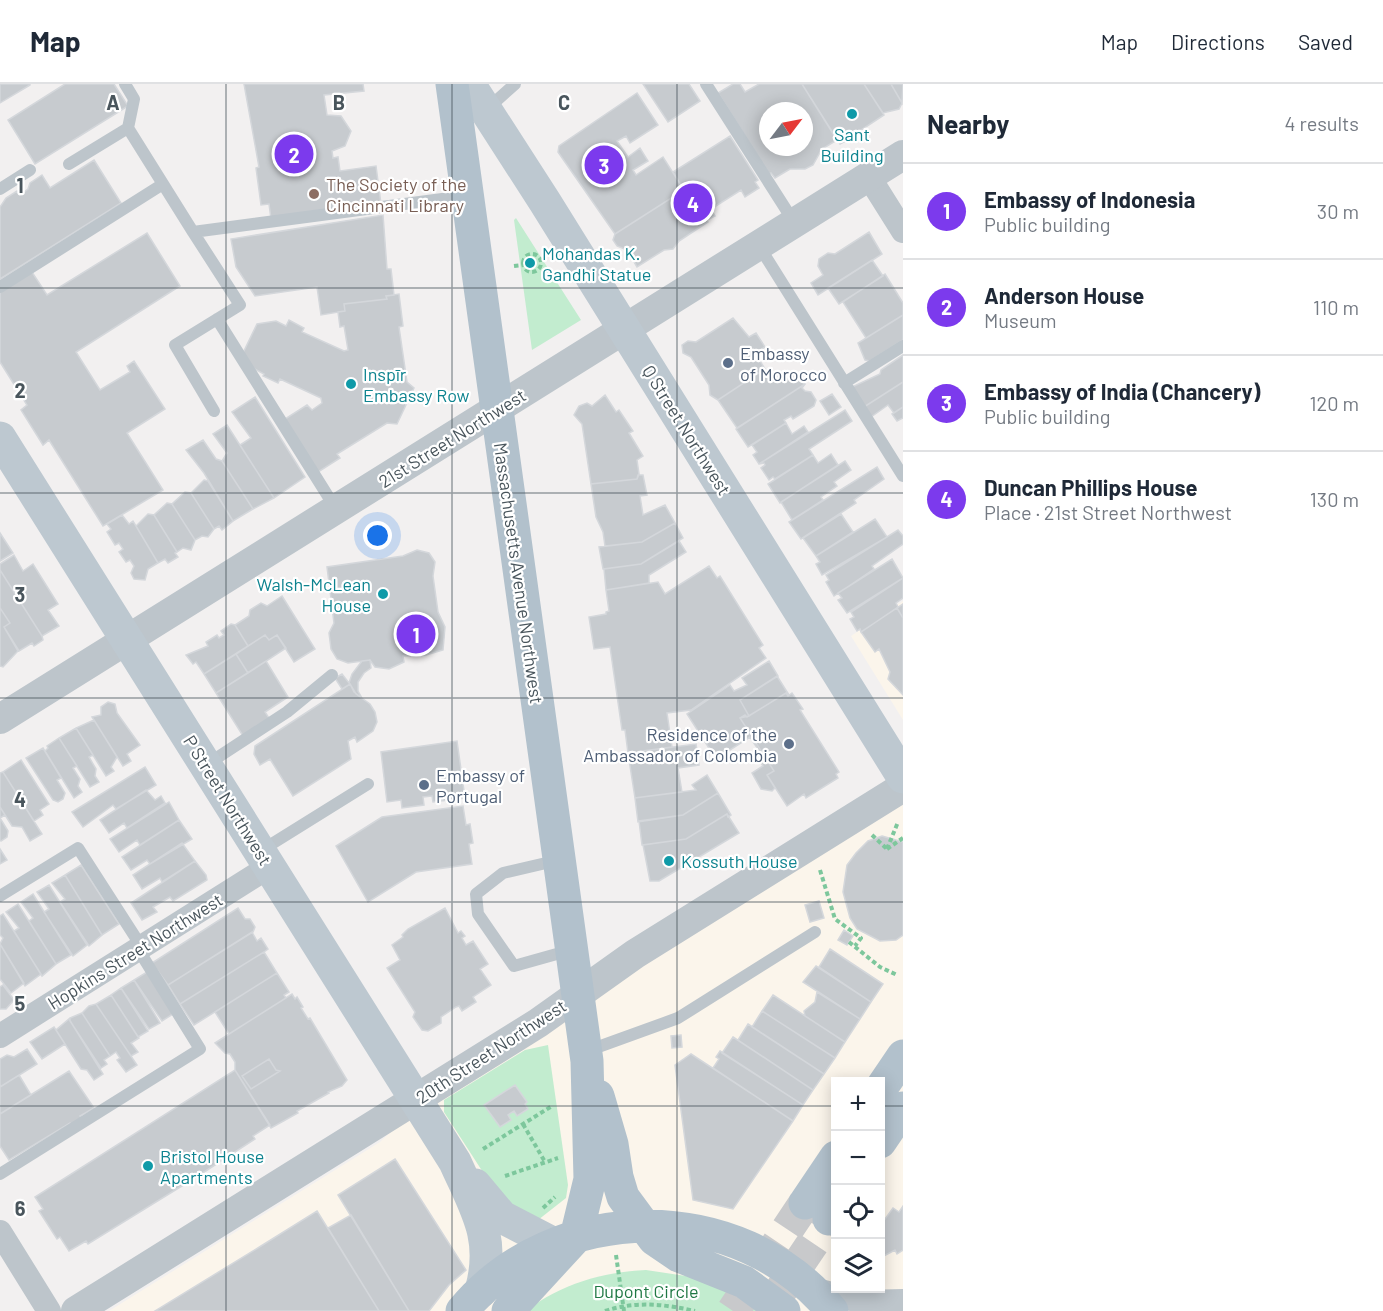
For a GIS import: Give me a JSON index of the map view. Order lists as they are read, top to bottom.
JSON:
{
  "streets": {
    "main road": ["Q Street Northwest", "Massachusetts Avenue Northwest", "P Street Northwest"],
    "street": ["21st Street Northwest", "Hopkins Street Northwest", "20th Street Northwest"]
  },
  "crossings": [
    ["Q Street Northwest", "21st Street Northwest"],
    ["Q Street Northwest", "Massachusetts Avenue Northwest"],
    ["21st Street Northwest", "Massachusetts Avenue Northwest"],
    ["21st Street Northwest", "P Street Northwest"],
    ["Massachusetts Avenue Northwest", "P Street Northwest"],
    ["Massachusetts Avenue Northwest", "20th Street Northwest"],
    ["P Street Northwest", "Hopkins Street Northwest"],
    ["P Street Northwest", "20th Street Northwest"]
  ],
  "parks": ["Dupont Circle"],
  "places": [
    "Sant Building",
    "The Society of the Cincinnati Library",
    "Mohandas K. Gandhi Statue",
    "Embassy of Morocco",
    "Inspīr Embassy Row",
    "Walsh-McLean House",
    "Residence of the Ambassador of Colombia",
    "Embassy of Portugal",
    "Kossuth House",
    "Bristol House Apartments"
  ],
  "north": "top right",
  "page": {
    "header": "Map",
    "nav": ["Map", "Directions", "Saved"],
    "heading": ["Nearby", "4 results"],
    "pins": [
      "2",
      "3",
      "4",
      "1"
    ],
    "list": [
      {
        "mark": "1",
        "name": "Embassy of Indonesia",
        "note": "Public building",
        "value": "30 m"
      },
      {
        "mark": "2",
        "name": "Anderson House",
        "note": "Museum",
        "value": "110 m"
      },
      {
        "mark": "3",
        "name": "Embassy of India (Chancery)",
        "note": "Public building",
        "value": "120 m"
      },
      {
        "mark": "4",
        "name": "Duncan Phillips House",
        "note": "Place · 21st Street Northwest",
        "value": "130 m"
      }
    ],
    "map_buttons": ["+", "−"]
  },
  "grid": {
    "columns": ["A", "B", "C"],
    "rows": [
      "1",
      "2",
      "3",
      "4",
      "5",
      "6"
    ]
  }
}
